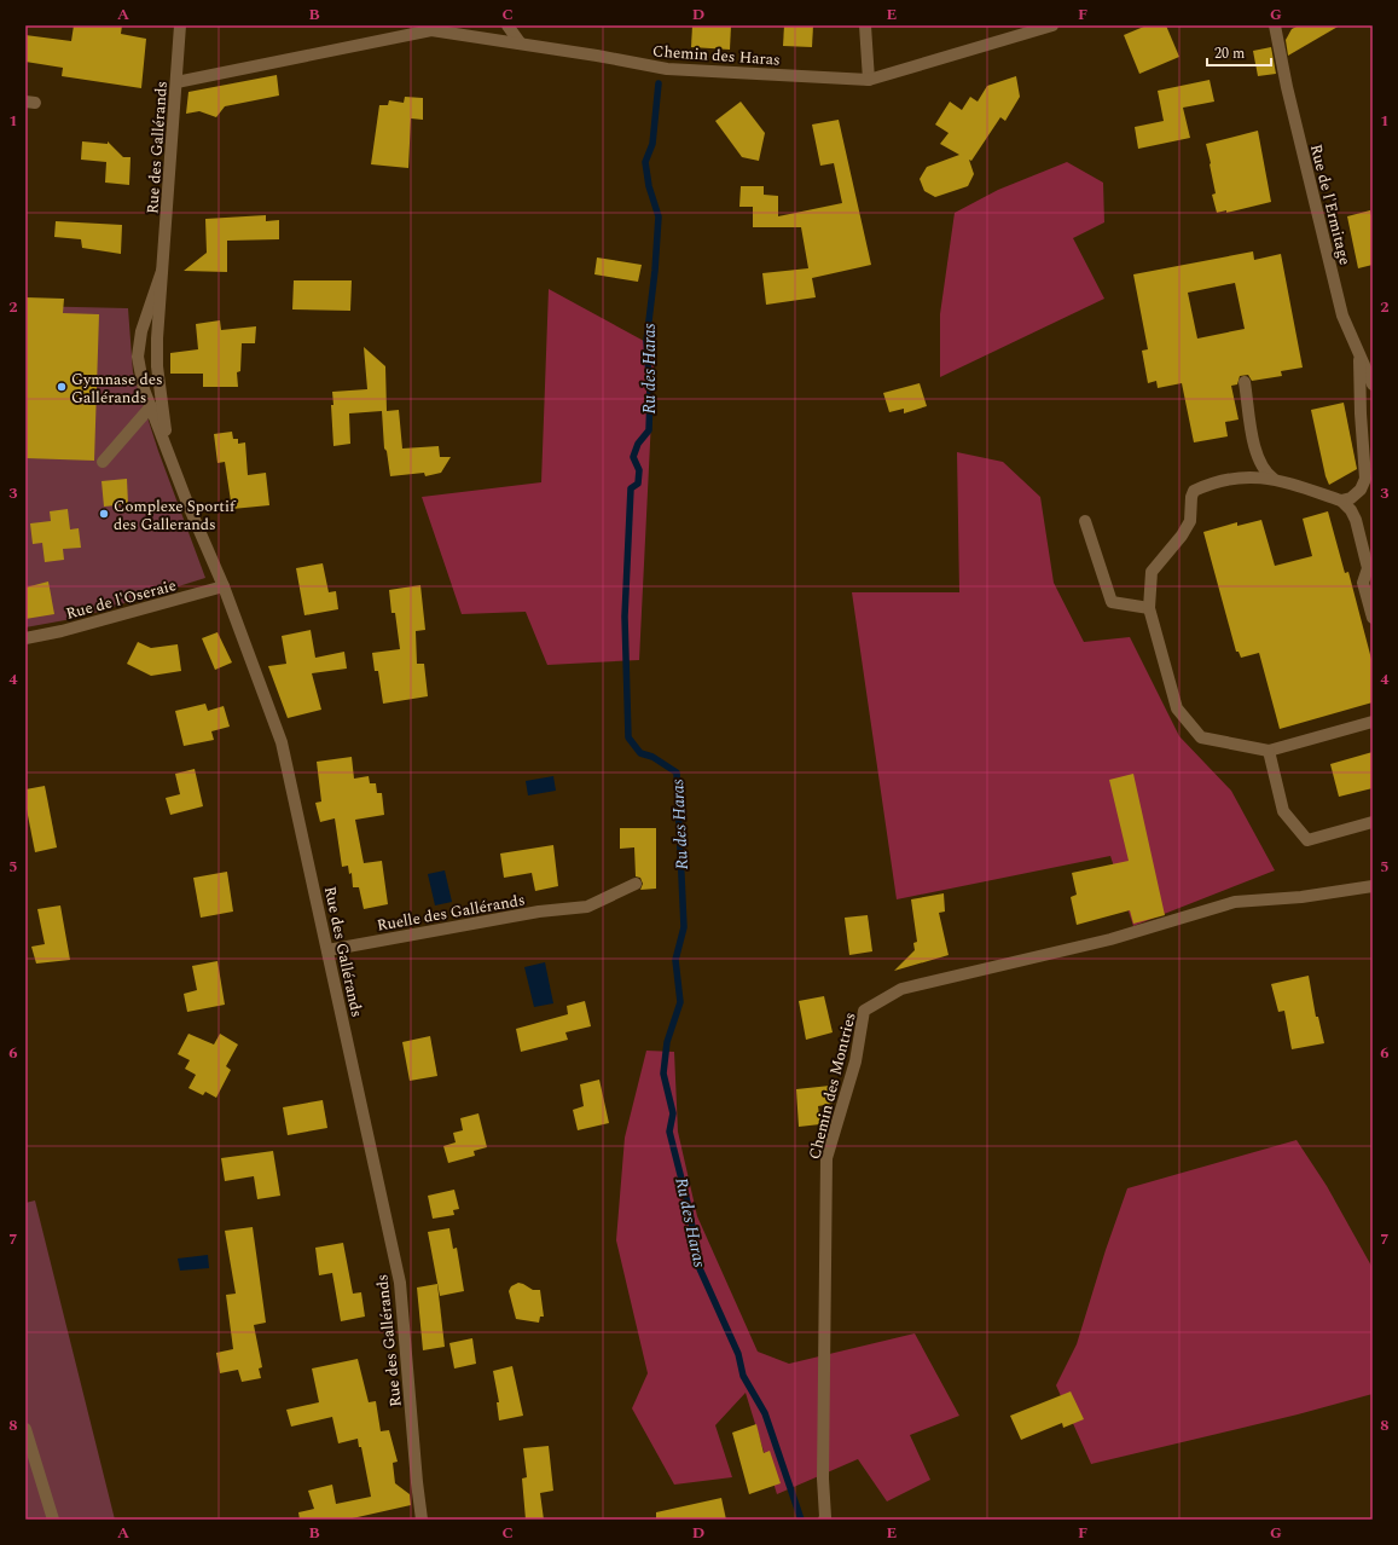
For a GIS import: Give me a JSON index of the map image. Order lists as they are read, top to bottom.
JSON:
{
  "streets": {
    "street": [
      "Chemin des Haras",
      "Rue des Gallérands",
      "Rue de l'Ermitage",
      "Rue de l'Oseraie",
      "Ruelle des Gallérands",
      "Chemin des Montries"
    ]
  },
  "crossings": [
    ["Chemin des Haras", "Rue des Gallérands"],
    ["Rue des Gallérands", "Rue de l'Oseraie"],
    ["Rue des Gallérands", "Ruelle des Gallérands"]
  ],
  "water": ["Ru des Haras"],
  "places": ["Gymnase des Gallérands", "Complexe Sportif des Gallerands"],
  "scale_bar": "20 m",
  "grid": {
    "columns": [
      "A",
      "B",
      "C",
      "D",
      "E",
      "F",
      "G"
    ],
    "rows": [
      "1",
      "2",
      "3",
      "4",
      "5",
      "6",
      "7",
      "8"
    ]
  }
}
